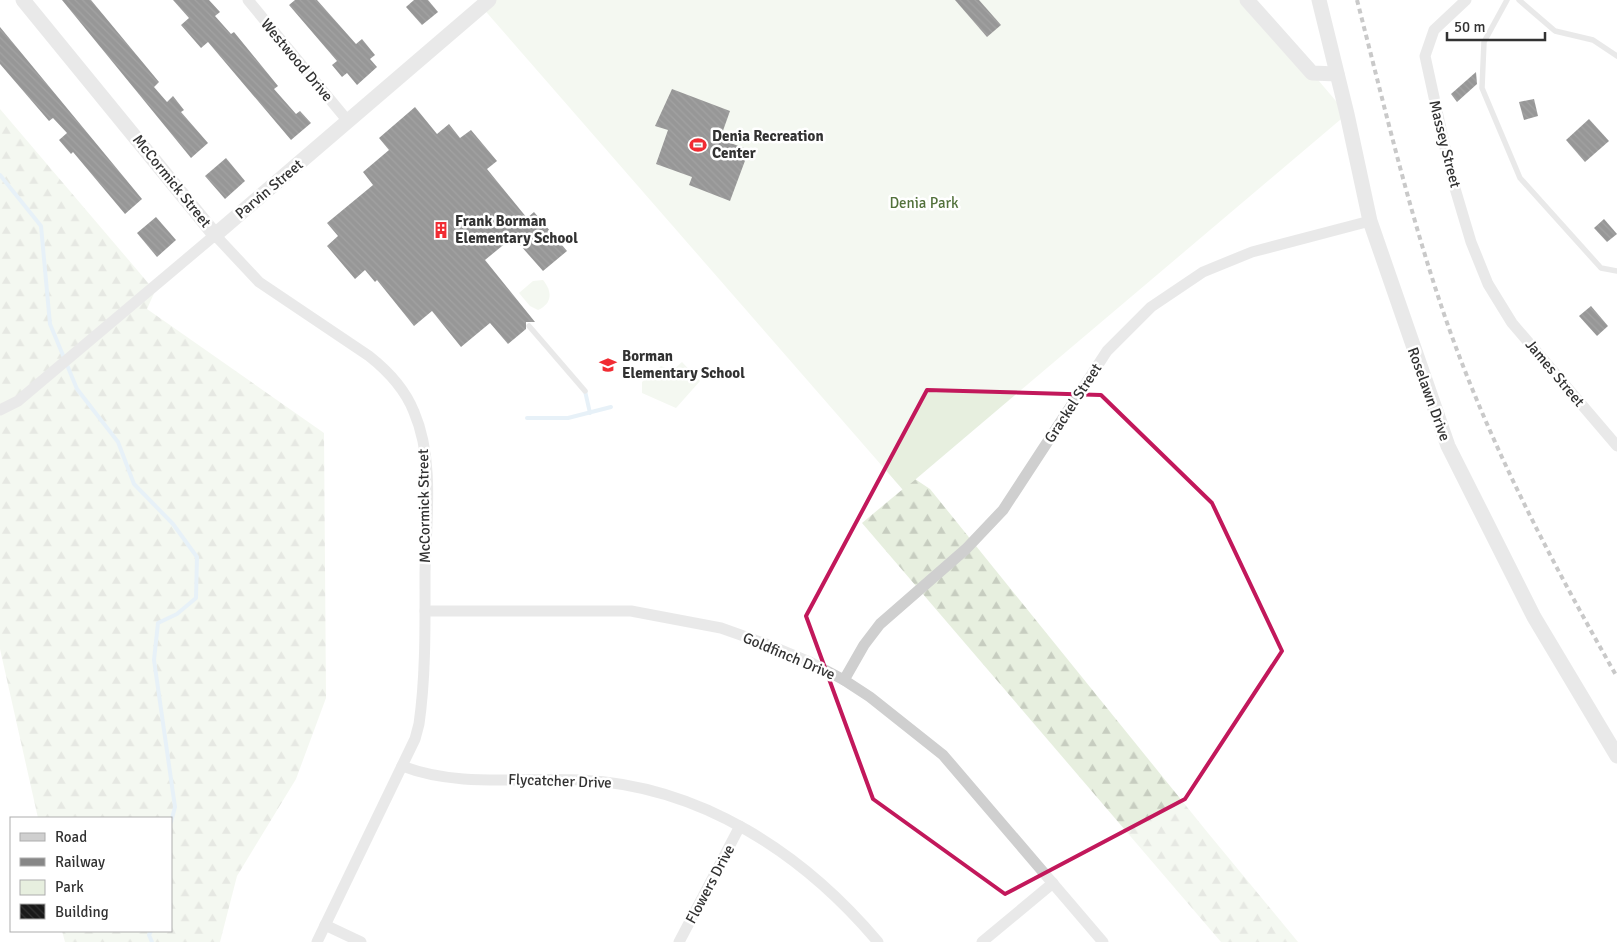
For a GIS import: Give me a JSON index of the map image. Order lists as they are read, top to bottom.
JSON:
{
  "streets": {
    "street": [
      "Westwood Drive",
      "Massey Street",
      "McCormick Street",
      "Parvin Street",
      "James Street",
      "Roselawn Drive",
      "Grackel Street",
      "Goldfinch Drive",
      "Flycatcher Drive",
      "Flowers Drive"
    ]
  },
  "crossings": [
    ["Westwood Drive", "Parvin Street"],
    ["Massey Street", "James Street"],
    ["McCormick Street", "Parvin Street"],
    ["McCormick Street", "Goldfinch Drive"],
    ["McCormick Street", "Flycatcher Drive"],
    ["Roselawn Drive", "Grackel Street"],
    ["Grackel Street", "Goldfinch Drive"],
    ["Flycatcher Drive", "Flowers Drive"]
  ],
  "parks": ["Denia Park"],
  "places": {
    "sports": ["Denia Recreation Center"],
    "building": ["Frank Borman Elementary School"],
    "school or university": ["Borman Elementary School"]
  },
  "legend": [
    "Road",
    "Railway",
    "Park",
    "Building"
  ],
  "scale_bar": "50 m"
}
